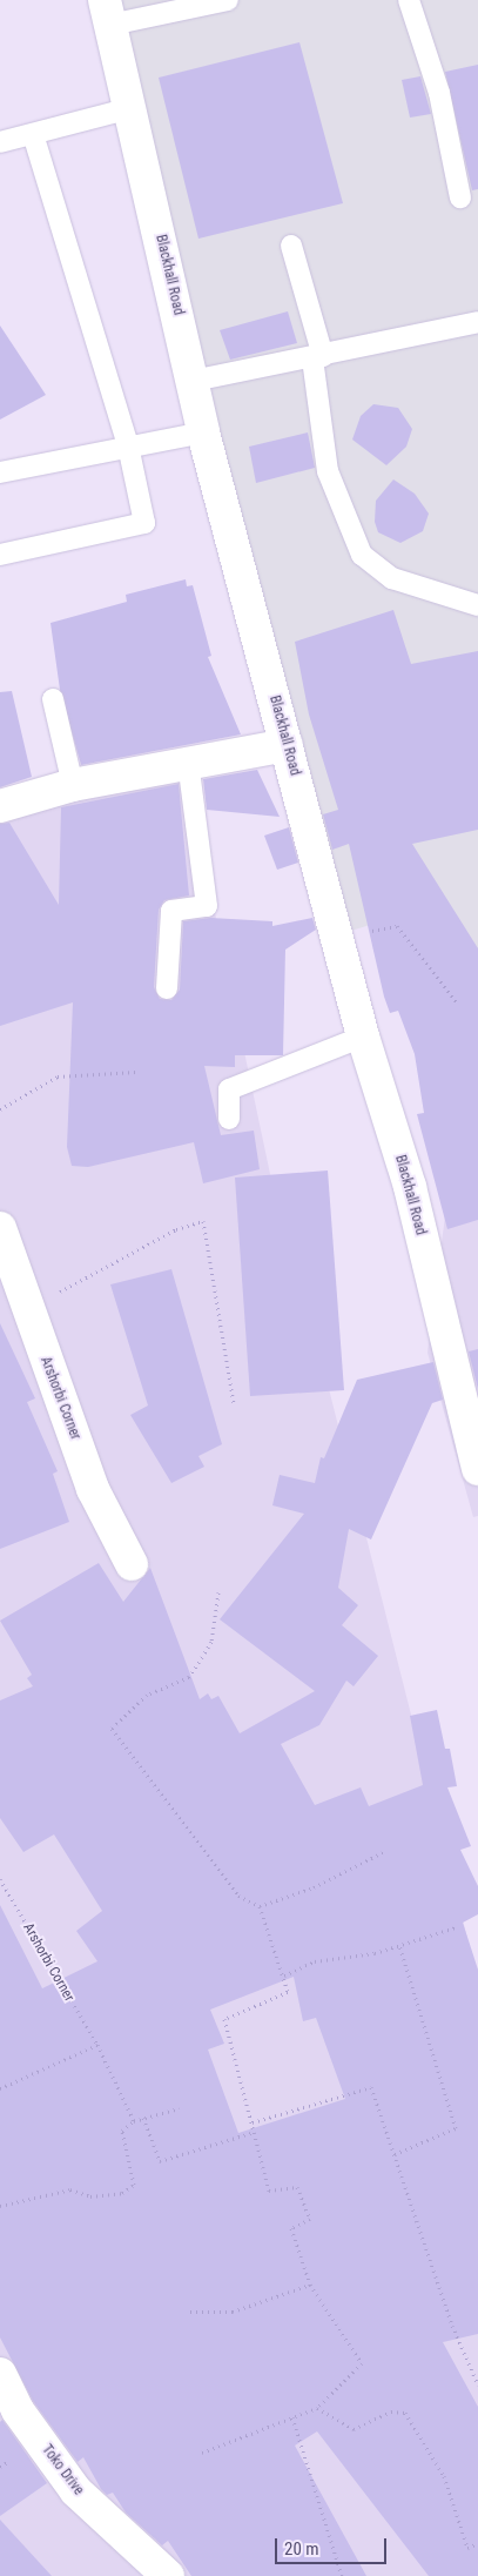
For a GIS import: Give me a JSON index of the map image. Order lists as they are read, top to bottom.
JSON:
{
  "streets": {
    "main road": ["Blackhall Road", "Arshorbi Corner", "Toko Drive"]
  },
  "scale_bar": "20 m"
}
